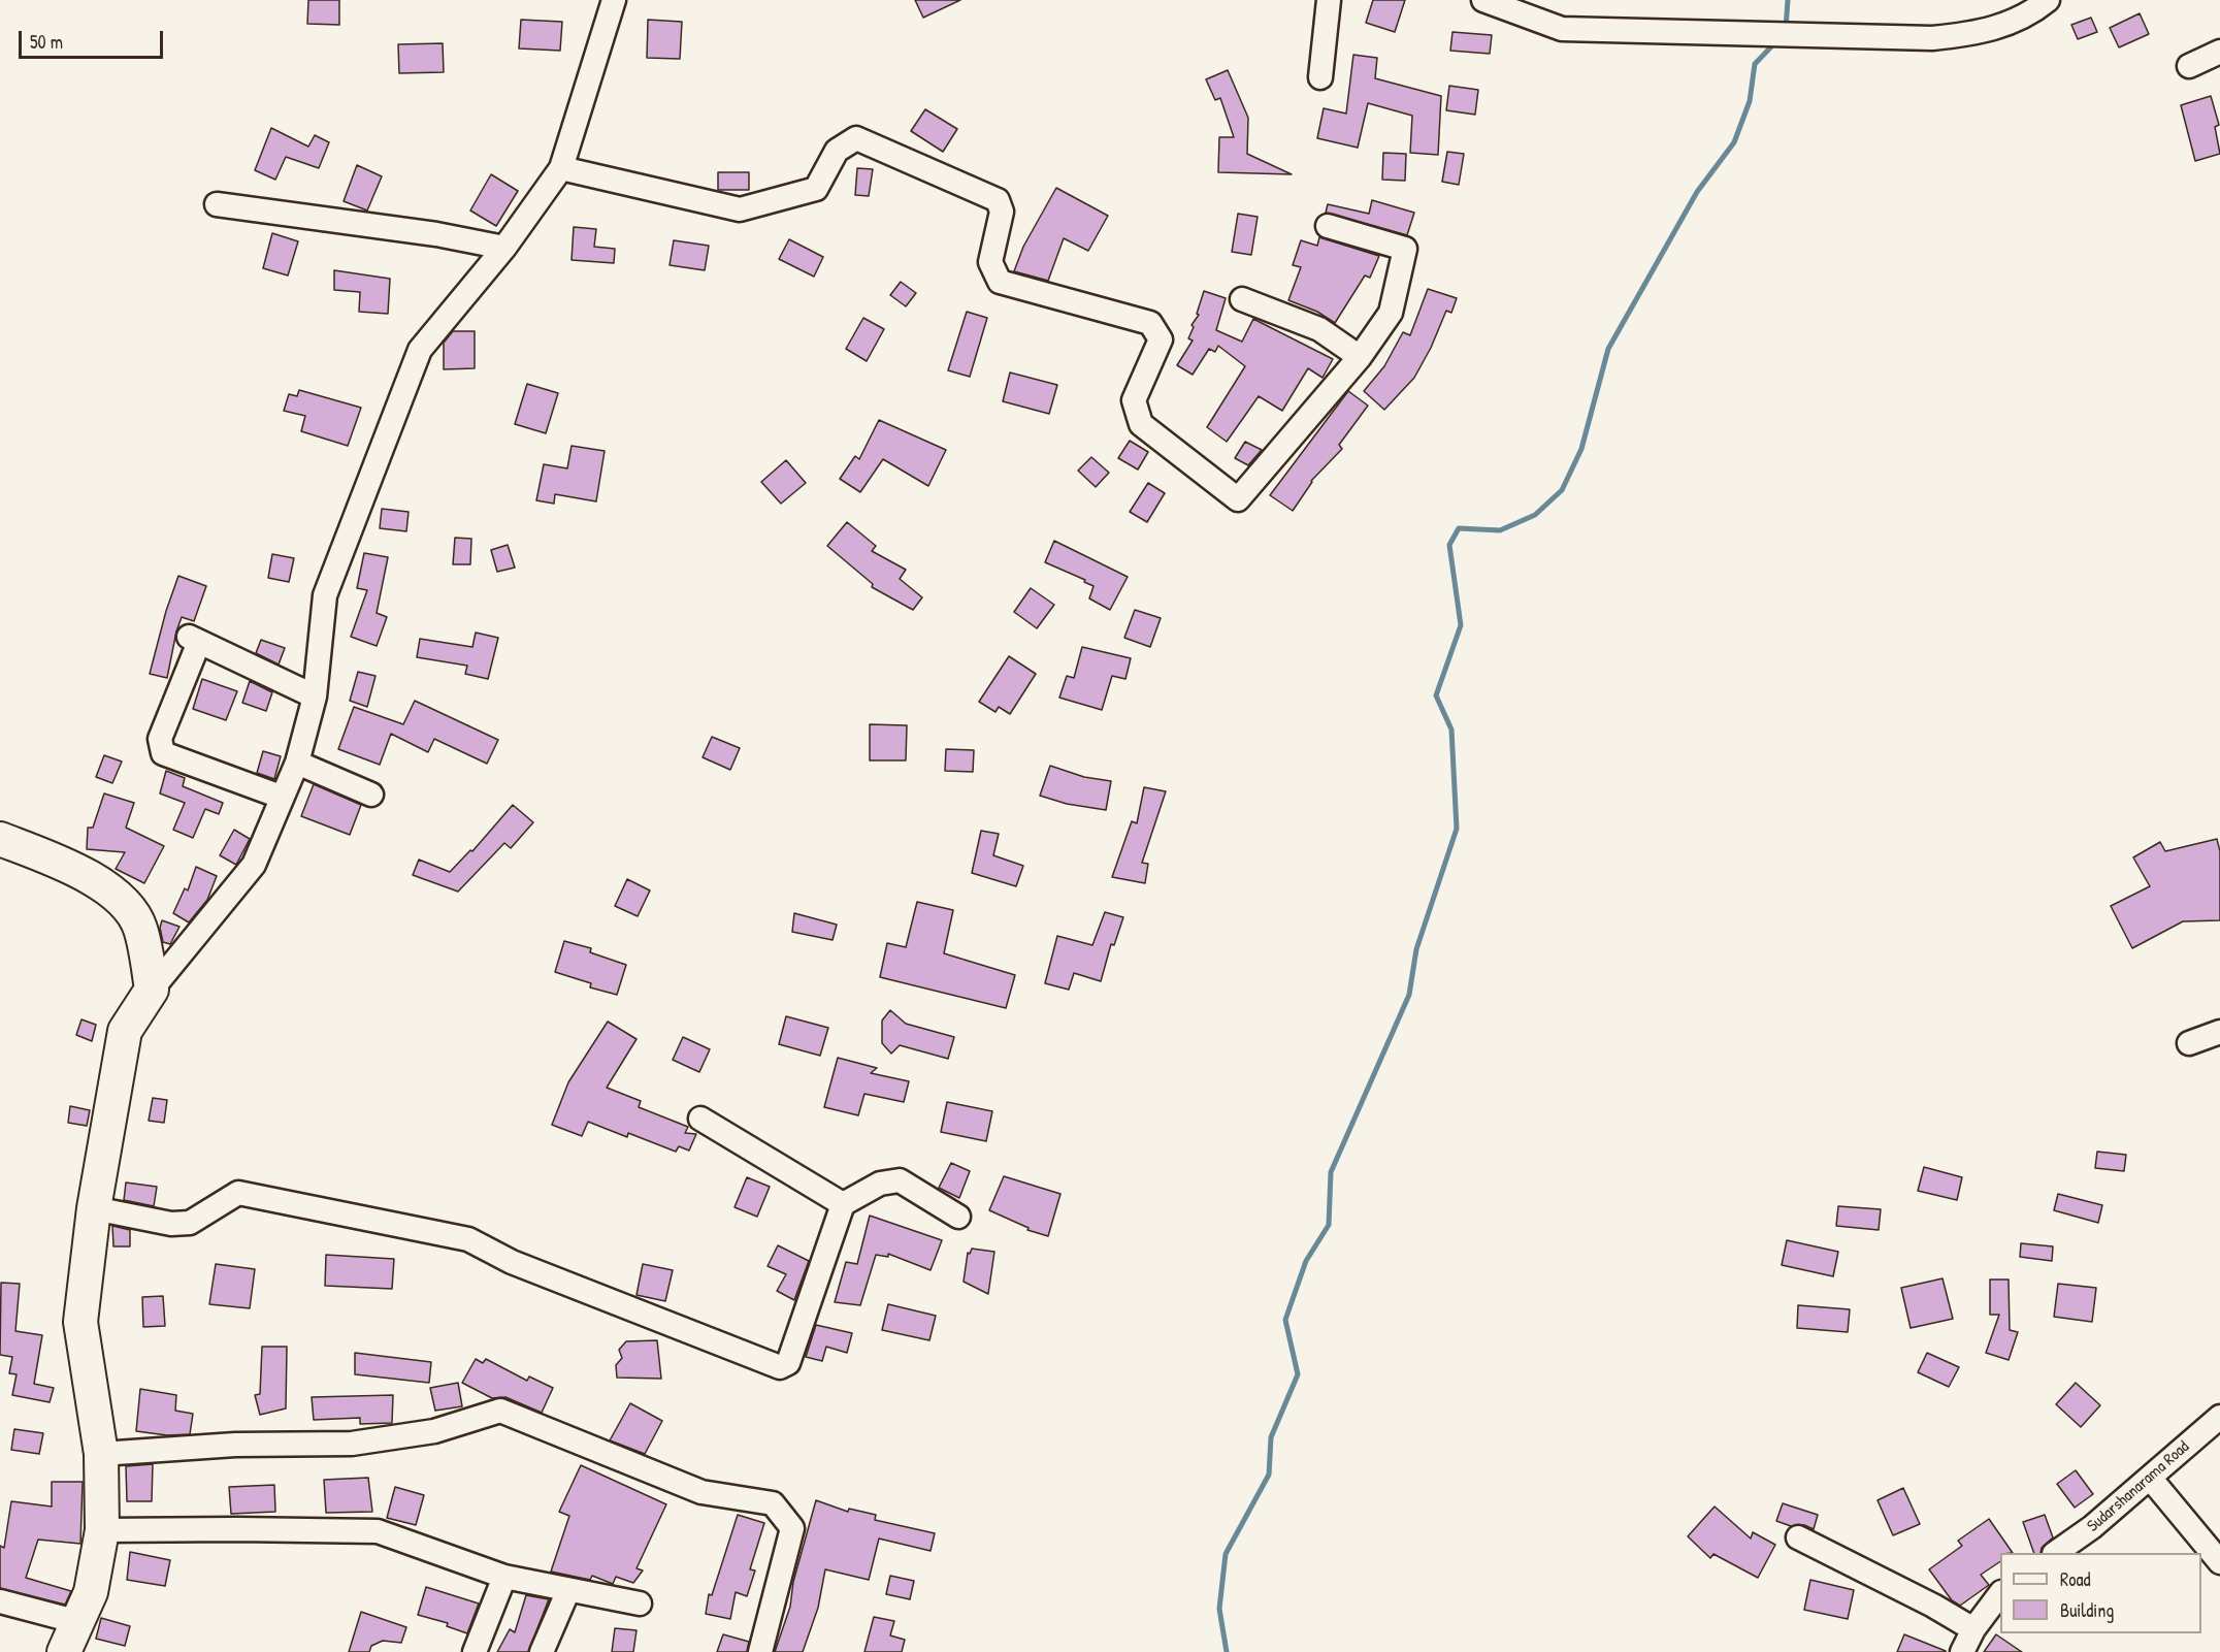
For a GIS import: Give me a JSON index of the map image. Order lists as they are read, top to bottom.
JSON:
{
  "streets": {
    "street": ["Sudarshanarama Road"]
  },
  "legend": ["Road", "Building"],
  "scale_bar": "50 m"
}
